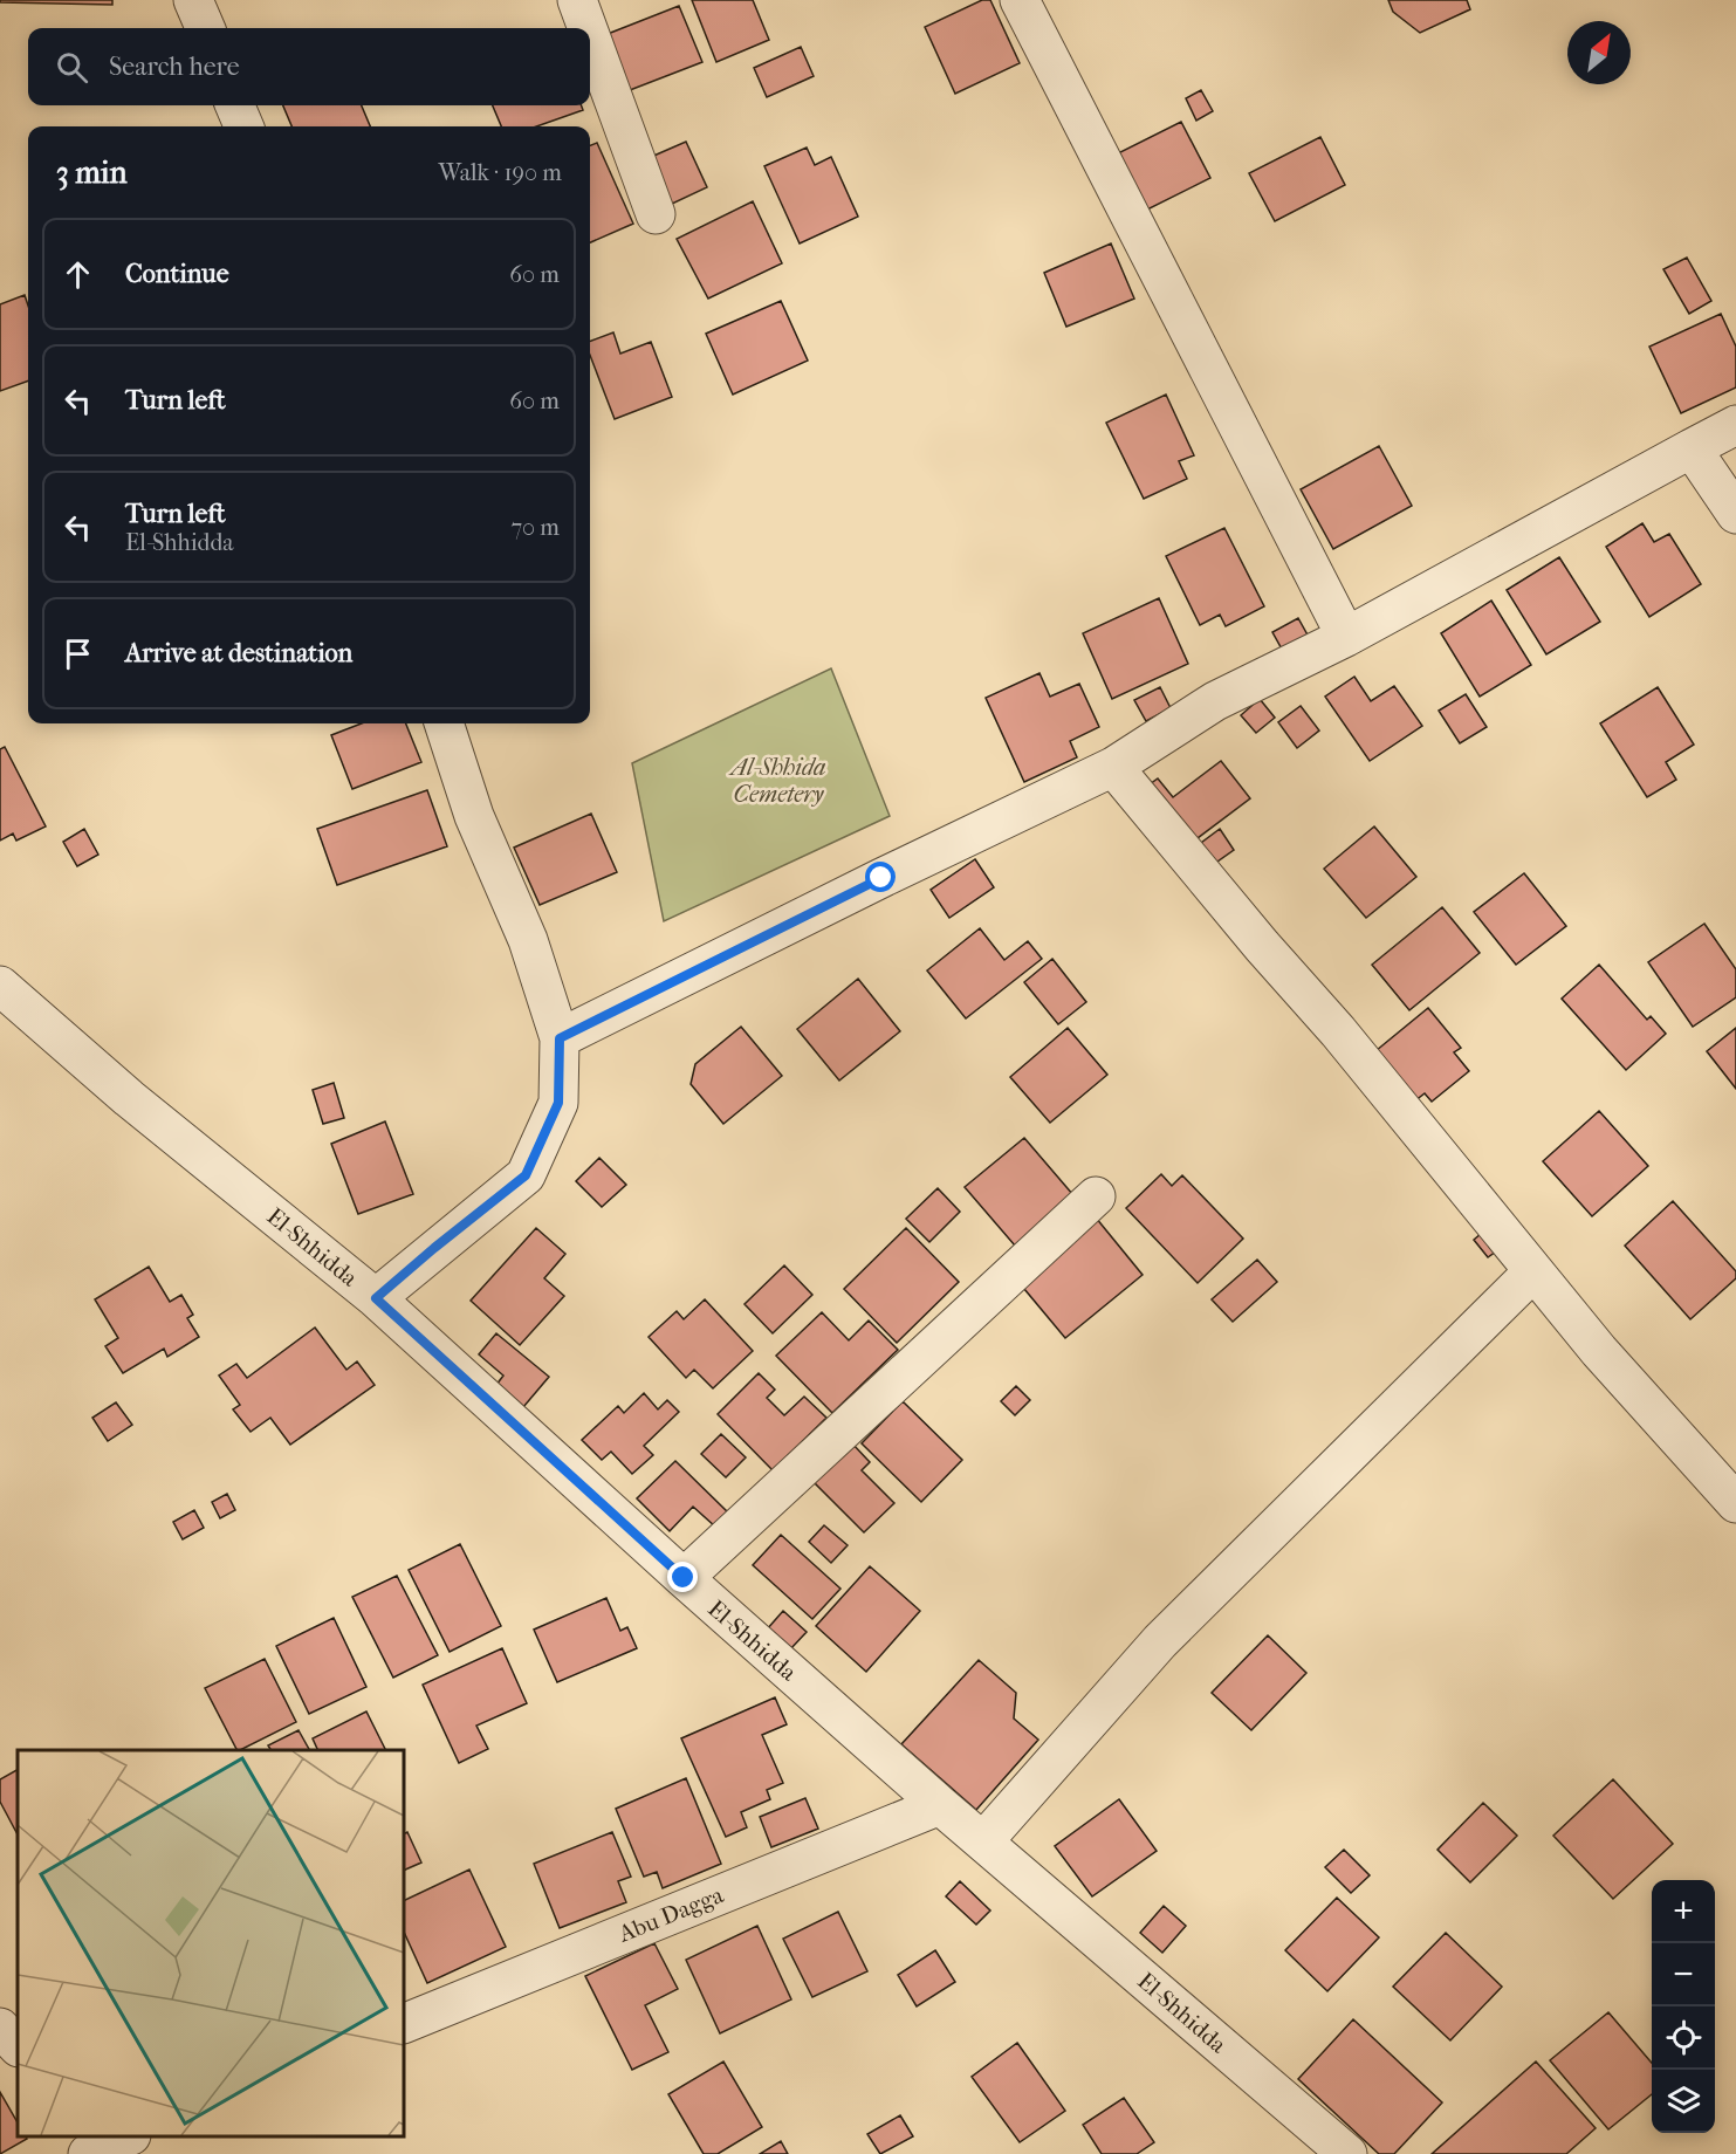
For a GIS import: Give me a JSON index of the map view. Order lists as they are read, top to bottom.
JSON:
{
  "streets": {
    "street": ["El-Shhidda", "Abu Dagga"]
  },
  "crossings": [
    ["El-Shhidda", "Abu Dagga"]
  ],
  "parks": ["Al-Shhida Cemetery"],
  "north": "top right",
  "page": {
    "search": "Search here",
    "heading": ["3 min", "Walk · 190 m"],
    "list": [
      ["Continue", "60 m"],
      ["Turn left", "60 m"],
      ["Turn left", "El-Shhidda", "70 m"],
      "Arrive at destination"
    ],
    "map_buttons": ["+", "−"]
  }
}
